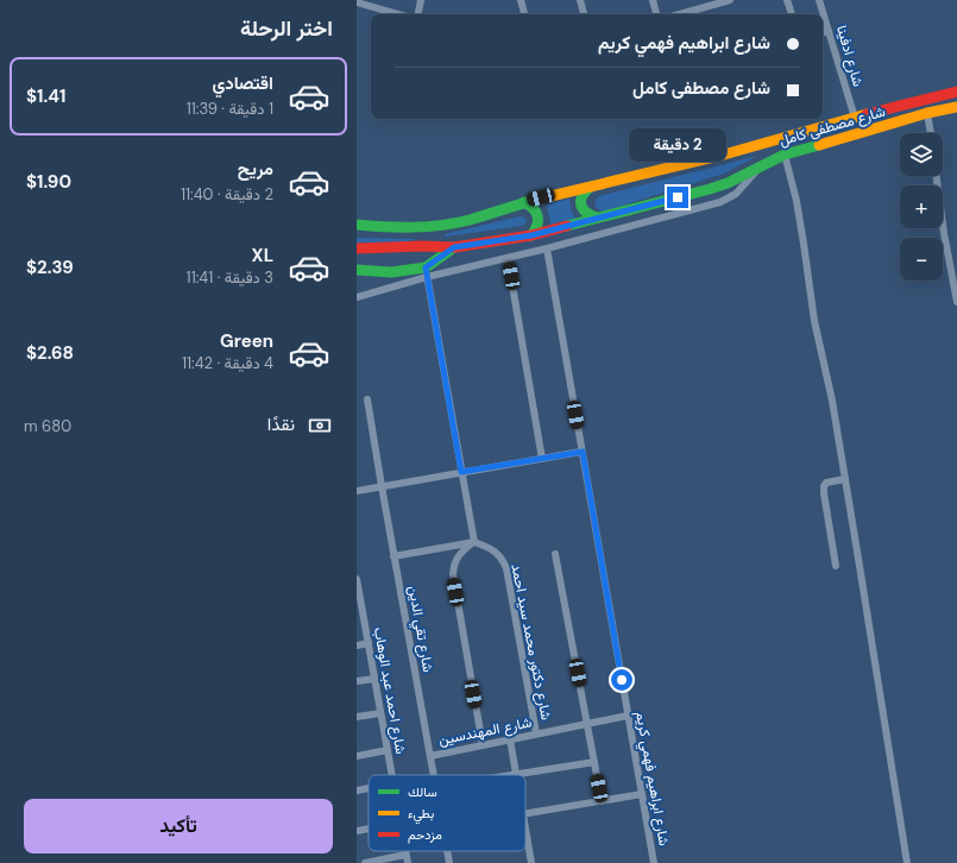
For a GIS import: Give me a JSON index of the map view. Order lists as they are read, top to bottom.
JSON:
{
  "streets": {
    "main road": ["شارع مصطفى كامل"],
    "street": [
      "شارع ادفينا",
      "شارع تقي الدين",
      "شارع دكتور محمد سيد احمد",
      "شارع احمد عبد الوهاب",
      "شارع المهندسين",
      "شارع ابراهيم فهمي كريم"
    ]
  },
  "crossings": [
    ["شارع ادفينا", "شارع مصطفى كامل"],
    ["شارع تقي الدين", "شارع المهندسين"],
    ["شارع دكتور محمد سيد احمد", "شارع المهندسين"],
    ["شارع المهندسين", "شارع ابراهيم فهمي كريم"]
  ],
  "legend": ["سالك", "بطيء", "مزدحم"],
  "page": {
    "heading": "اختر الرحلة",
    "banner": ["شارع ابراهيم فهمي كريم", "شارع مصطفى كامل"],
    "list": [
      {
        "name": "اقتصادي",
        "note": "1 دقيقة · 11:39",
        "value": "$1.41"
      },
      {
        "name": "مريح",
        "note": "2 دقيقة · 11:40",
        "value": "$1.90"
      },
      {
        "name": "XL",
        "note": "3 دقيقة · 11:41",
        "value": "$2.39"
      },
      {
        "name": "Green",
        "note": "4 دقيقة · 11:42",
        "value": "$2.68"
      }
    ],
    "bubble": "2 دقيقة",
    "map_buttons": ["+", "−"],
    "pay": ["نقدًا", "680 m"],
    "buttons": "تأكيد"
  }
}
